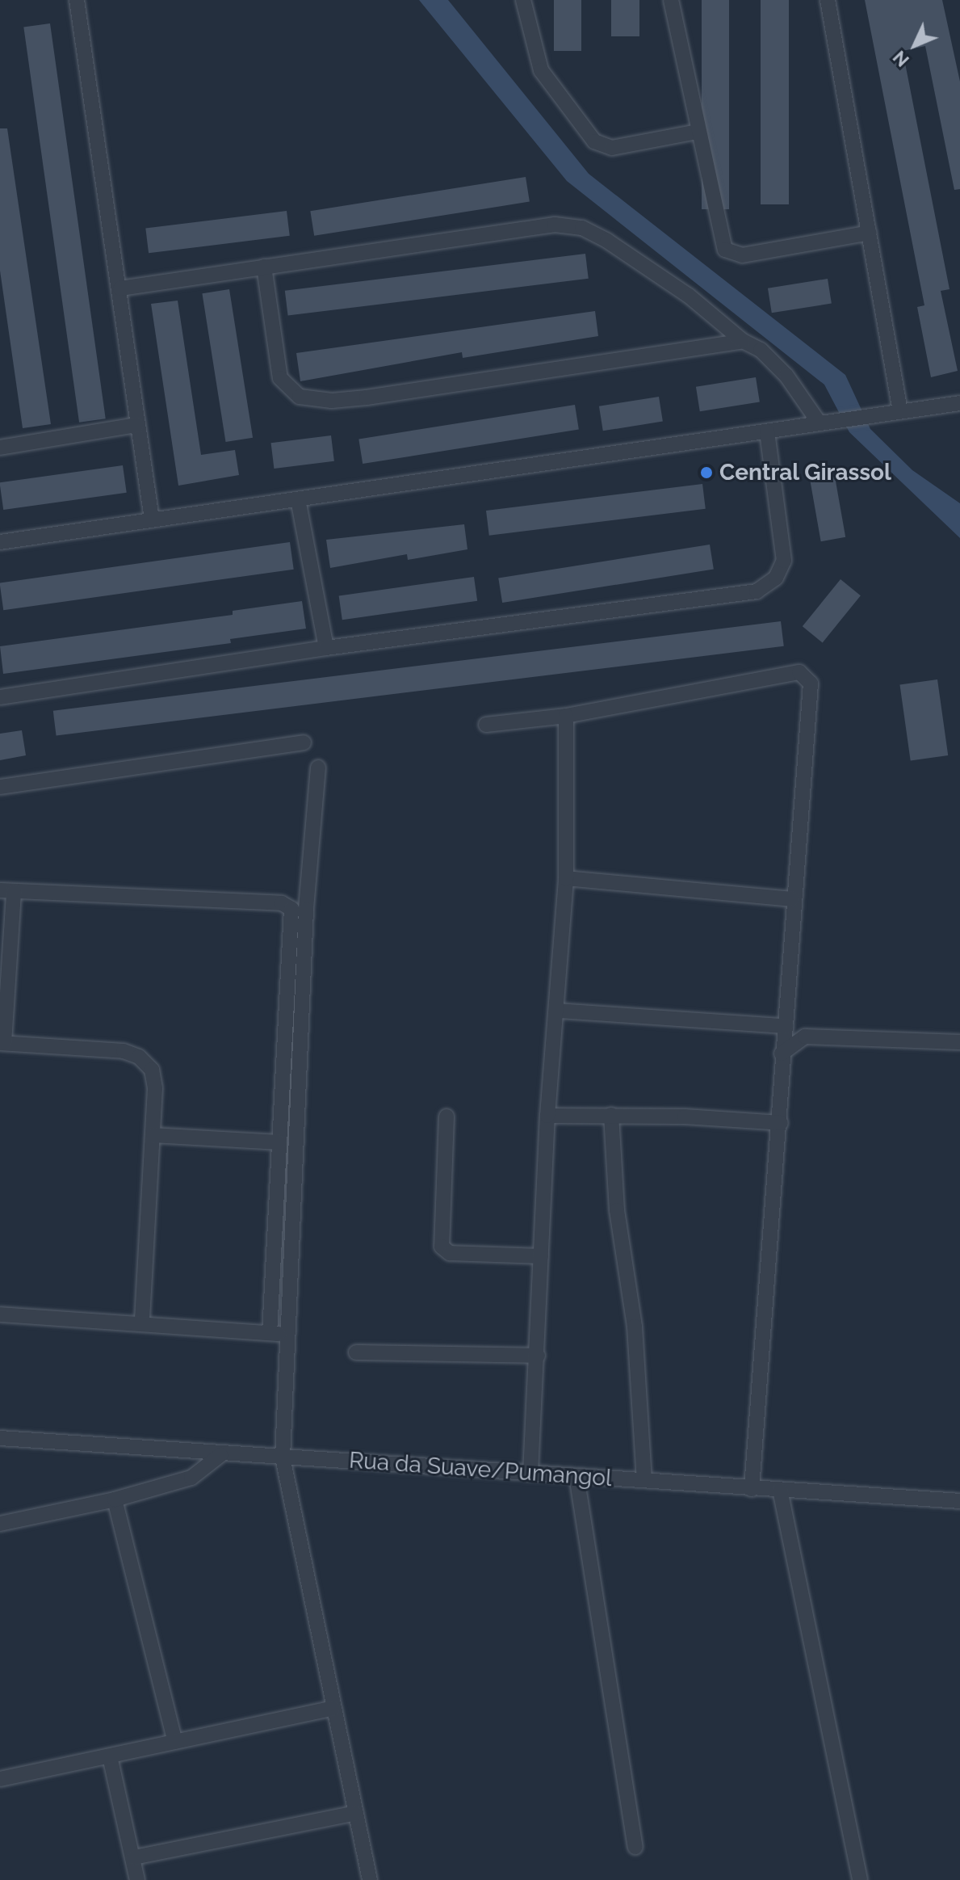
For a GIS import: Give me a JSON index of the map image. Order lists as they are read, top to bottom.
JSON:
{
  "streets": {
    "street": ["Rua da Suave/Pumangol"]
  },
  "places": ["Central Girassol"],
  "north": "bottom left"
}
